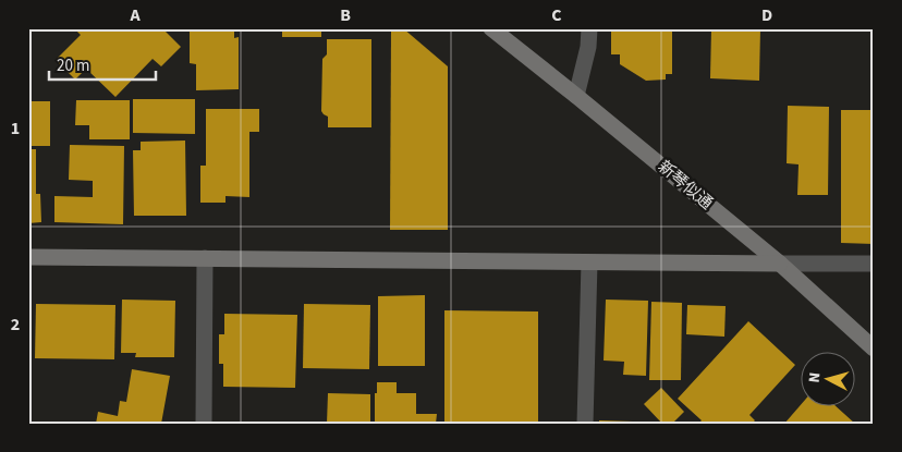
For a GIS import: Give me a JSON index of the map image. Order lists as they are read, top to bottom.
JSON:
{
  "streets": {
    "street": ["新琴似通"]
  },
  "scale_bar": "20 m",
  "north": "left",
  "grid": {
    "columns": [
      "A",
      "B",
      "C",
      "D"
    ],
    "rows": ["1", "2"]
  }
}
